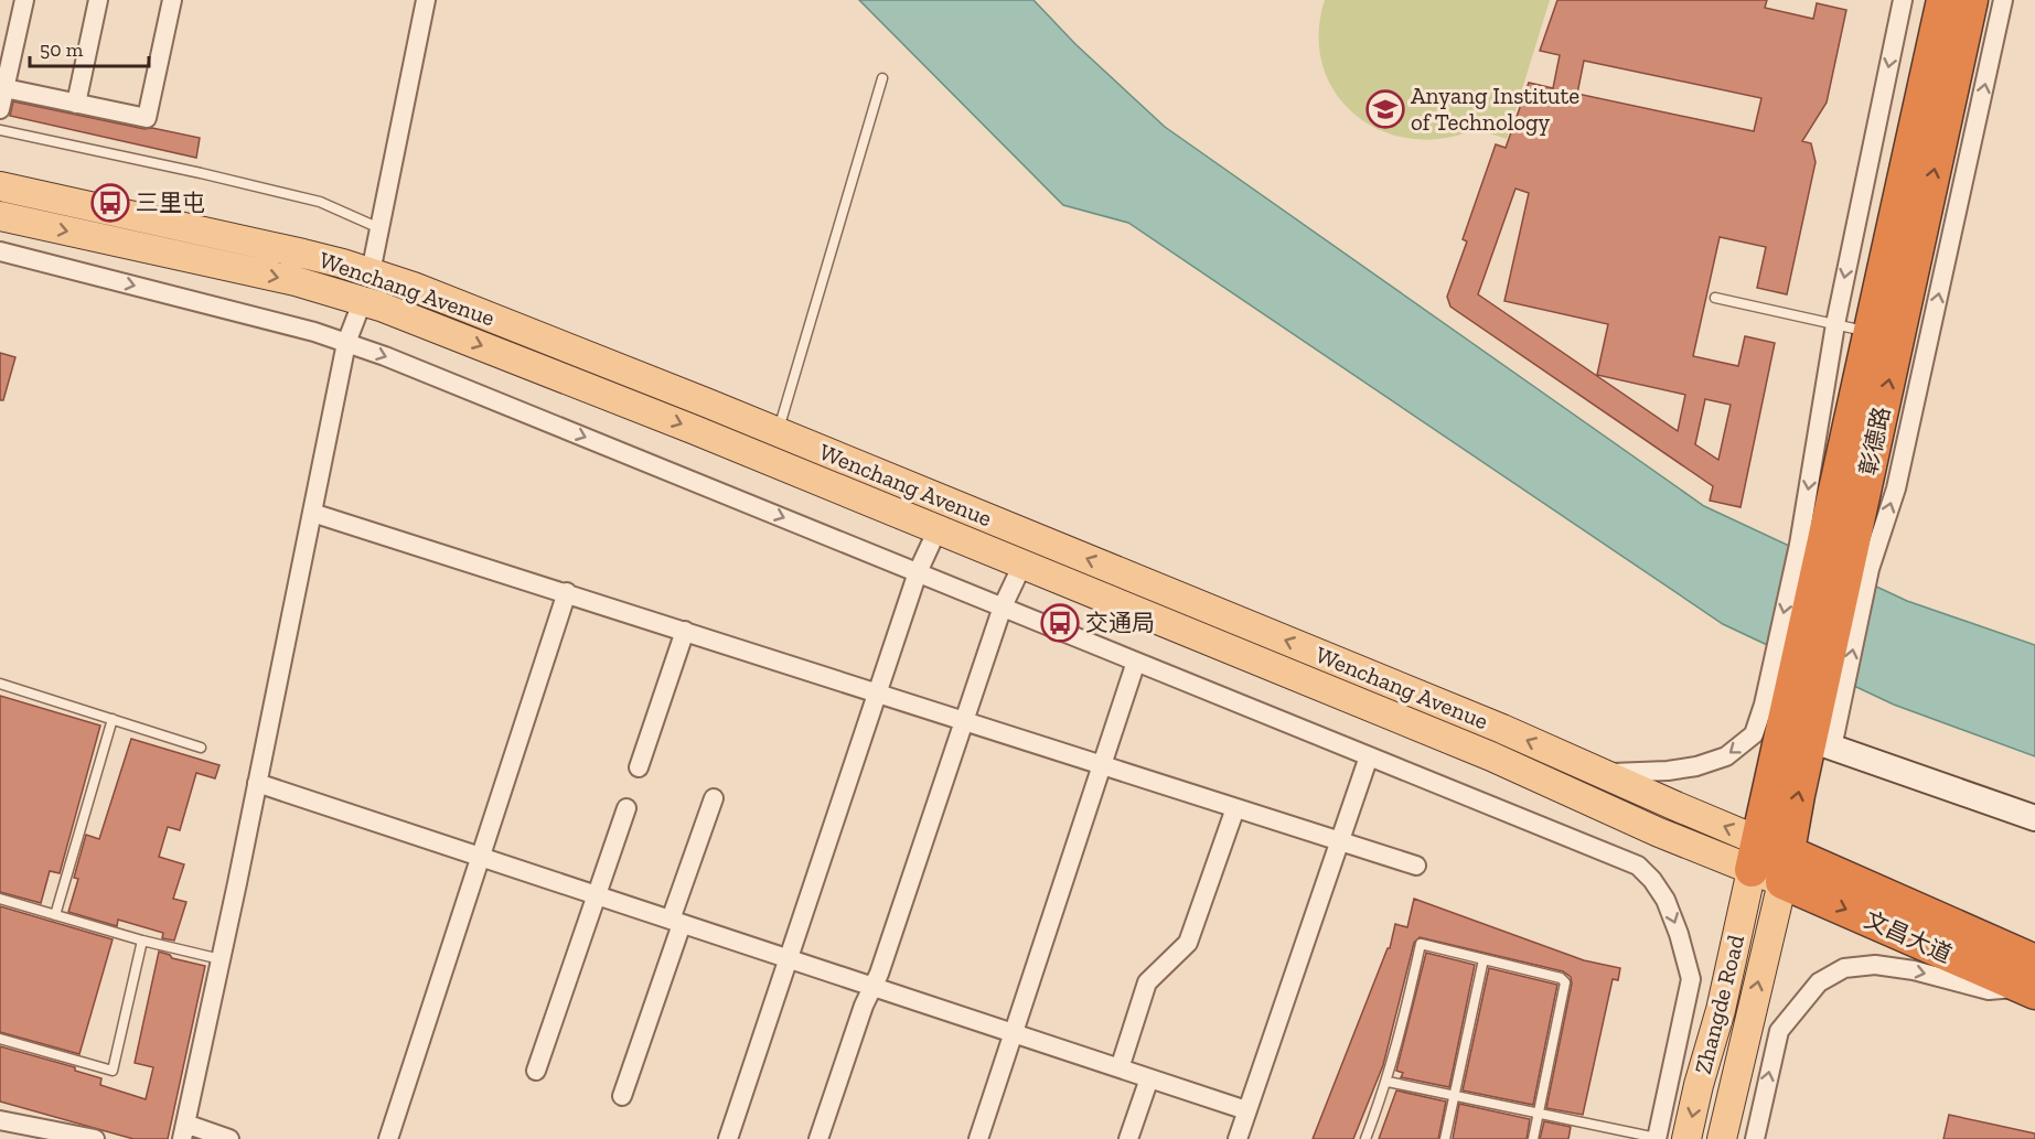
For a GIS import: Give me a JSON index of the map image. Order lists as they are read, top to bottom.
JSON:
{
  "streets": {
    "highway": ["彰德路", "文昌大道"],
    "main road": ["Wenchang Avenue", "Zhangde Road"]
  },
  "crossings": [
    ["Wenchang Avenue", "彰德路"],
    ["Wenchang Avenue", "文昌大道"],
    ["Wenchang Avenue", "Zhangde Road"],
    ["彰德路", "文昌大道"],
    ["彰德路", "Zhangde Road"],
    ["文昌大道", "Zhangde Road"]
  ],
  "places": {
    "school or university": ["Anyang Institute of Technology"],
    "bus stop": ["三里屯", "交通局"]
  },
  "scale_bar": "50 m"
}
